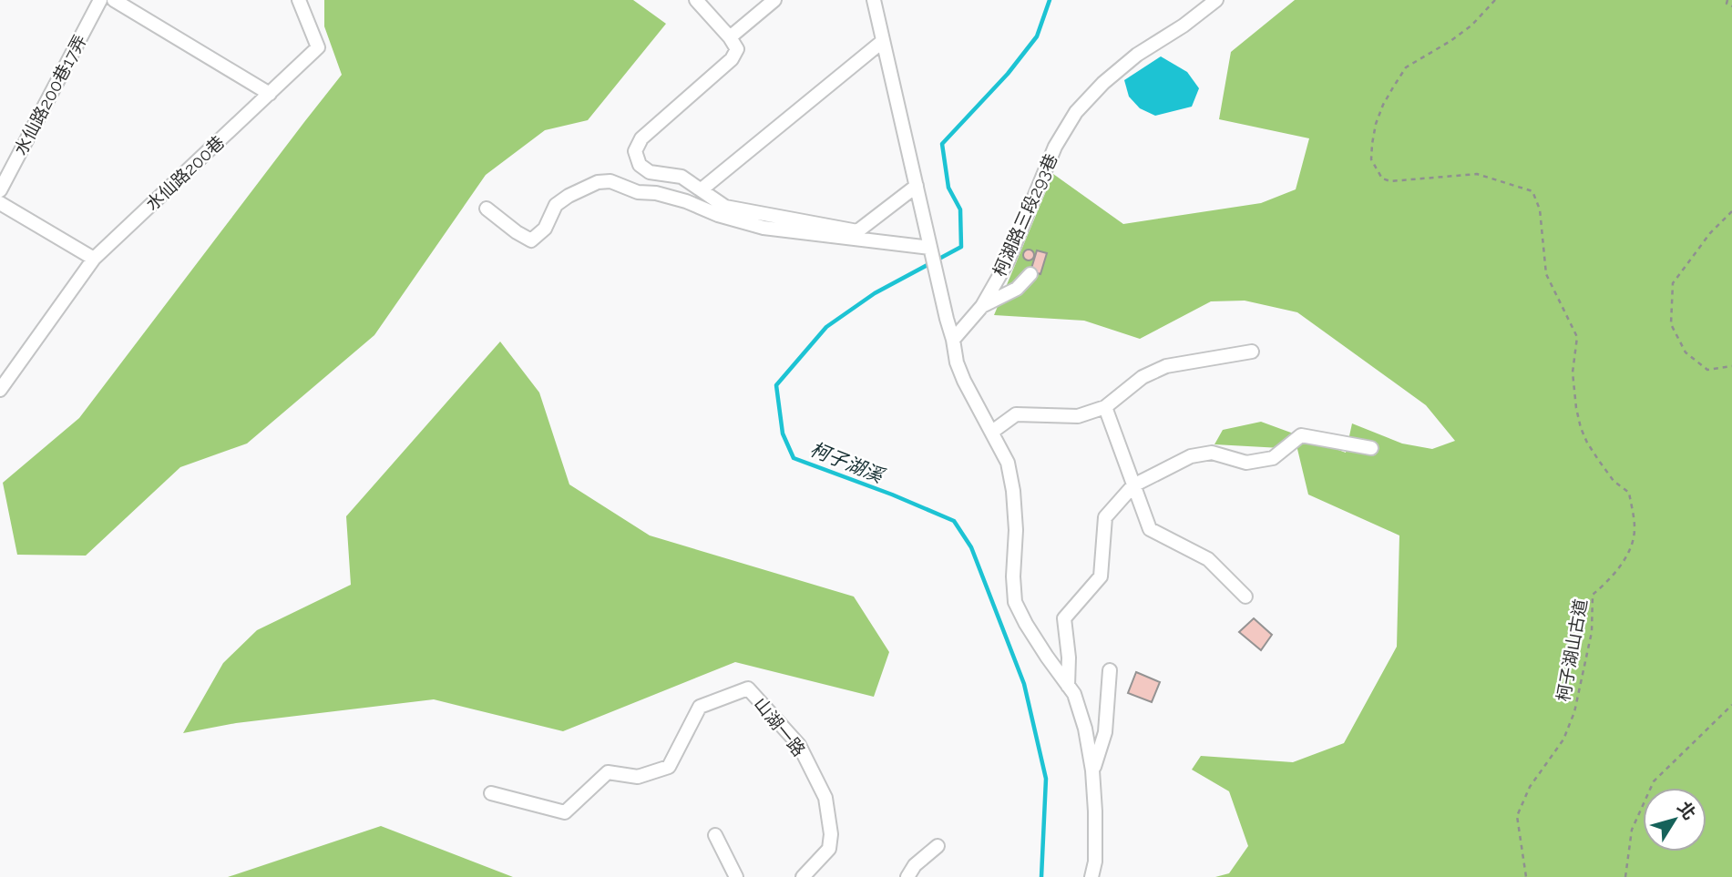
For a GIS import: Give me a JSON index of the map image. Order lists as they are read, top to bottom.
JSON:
{
  "streets": {
    "street": [
      "水仙路200巷17弄",
      "水仙路200巷",
      "柯湖路三段293巷",
      "山湖一路"
    ],
    "path": ["柯子湖山古道"]
  },
  "water": ["柯子湖溪"],
  "north": "top right"
}
